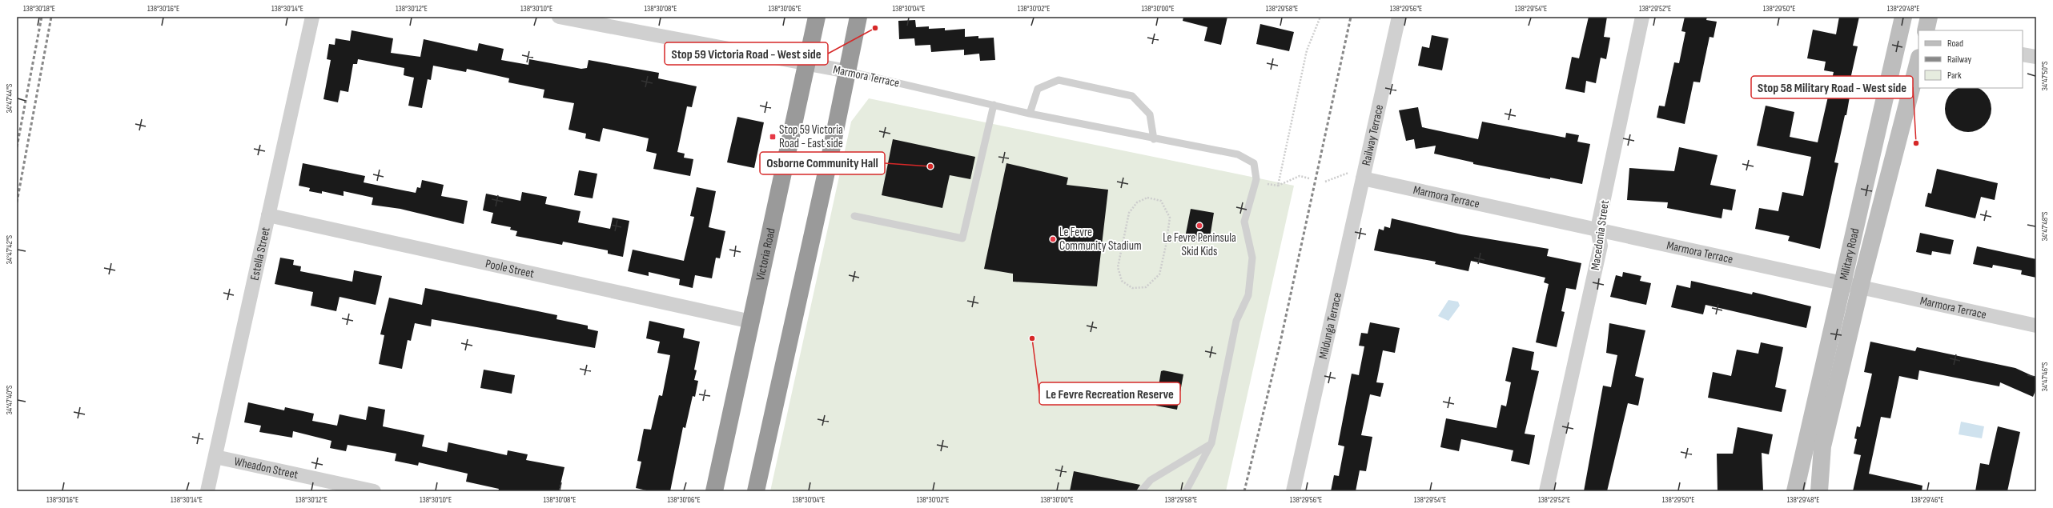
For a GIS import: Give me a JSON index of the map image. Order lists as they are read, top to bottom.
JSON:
{
  "streets": {
    "highway": ["Victoria Road"],
    "street": [
      "Marmora Terrace",
      "Railway Terrace",
      "Macedonia Street",
      "Estella Street",
      "Military Road",
      "Poole Street",
      "Mildunga Terrace",
      "Wheadon Street"
    ]
  },
  "crossings": [
    ["Marmora Terrace", "Railway Terrace"],
    ["Marmora Terrace", "Macedonia Street"],
    ["Marmora Terrace", "Victoria Road"],
    ["Marmora Terrace", "Military Road"],
    ["Marmora Terrace", "Mildunga Terrace"],
    ["Railway Terrace", "Mildunga Terrace"],
    ["Victoria Road", "Poole Street"],
    ["Estella Street", "Poole Street"],
    ["Estella Street", "Wheadon Street"]
  ],
  "places": {
    "other": [
      "Stop 59 Victoria Road - West side",
      "Stop 58 Military Road - West side",
      "Osborne Community Hall",
      "Le Fevre Peninsula Skid Kids",
      "Le Fevre Community Stadium",
      "Le Fevre Recreation Reserve"
    ],
    "transit": ["Stop 59 Victoria Road - East side"]
  },
  "legend": ["Road", "Railway", "Park"],
  "coordinates": [
    "138°30'18\"E",
    "138°30'16\"E",
    "138°30'14\"E",
    "138°30'12\"E",
    "138°30'10\"E",
    "138°30'08\"E",
    "138°30'06\"E",
    "138°30'04\"E",
    "138°30'02\"E",
    "138°30'00\"E",
    "138°29'58\"E",
    "138°29'56\"E",
    "138°29'54\"E",
    "138°29'52\"E",
    "138°29'50\"E",
    "138°29'48\"E",
    "34°47'50\"S",
    "34°47'44\"S",
    "34°47'48\"S",
    "34°47'42\"S",
    "34°47'46\"S",
    "34°47'40\"S",
    "138°29'46\"E"
  ]
}
